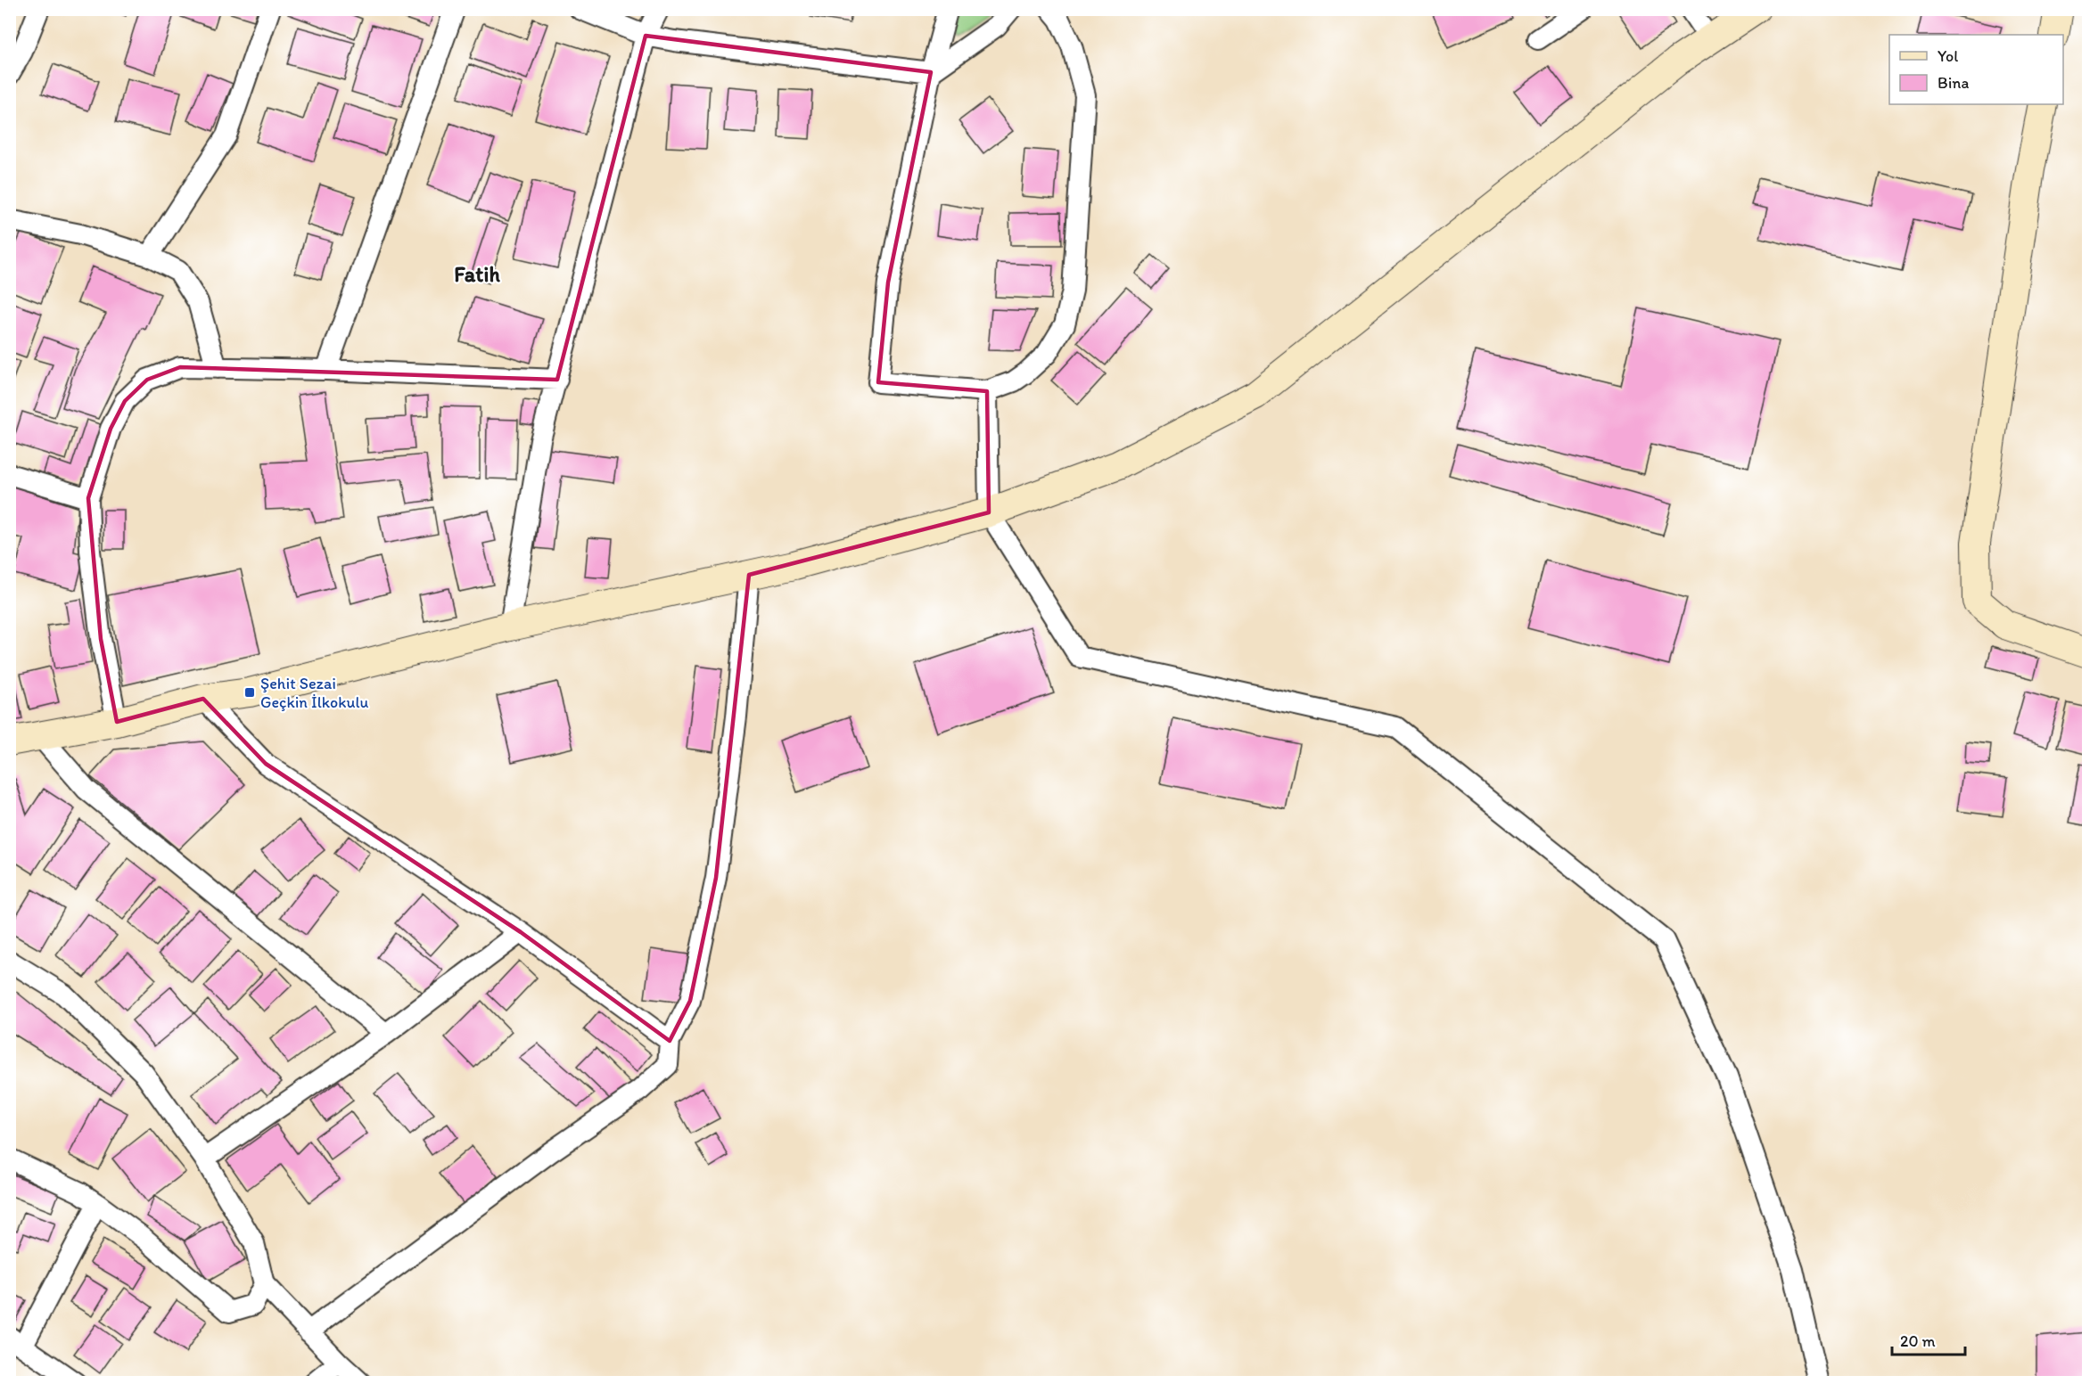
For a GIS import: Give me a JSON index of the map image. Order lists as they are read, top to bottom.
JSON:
{
  "districts": ["Fatih"],
  "places": {
    "transit": ["Şehit Sezai Geçkin İlkokulu"]
  },
  "legend": ["Yol", "Bina"],
  "scale_bar": "20 m"
}
